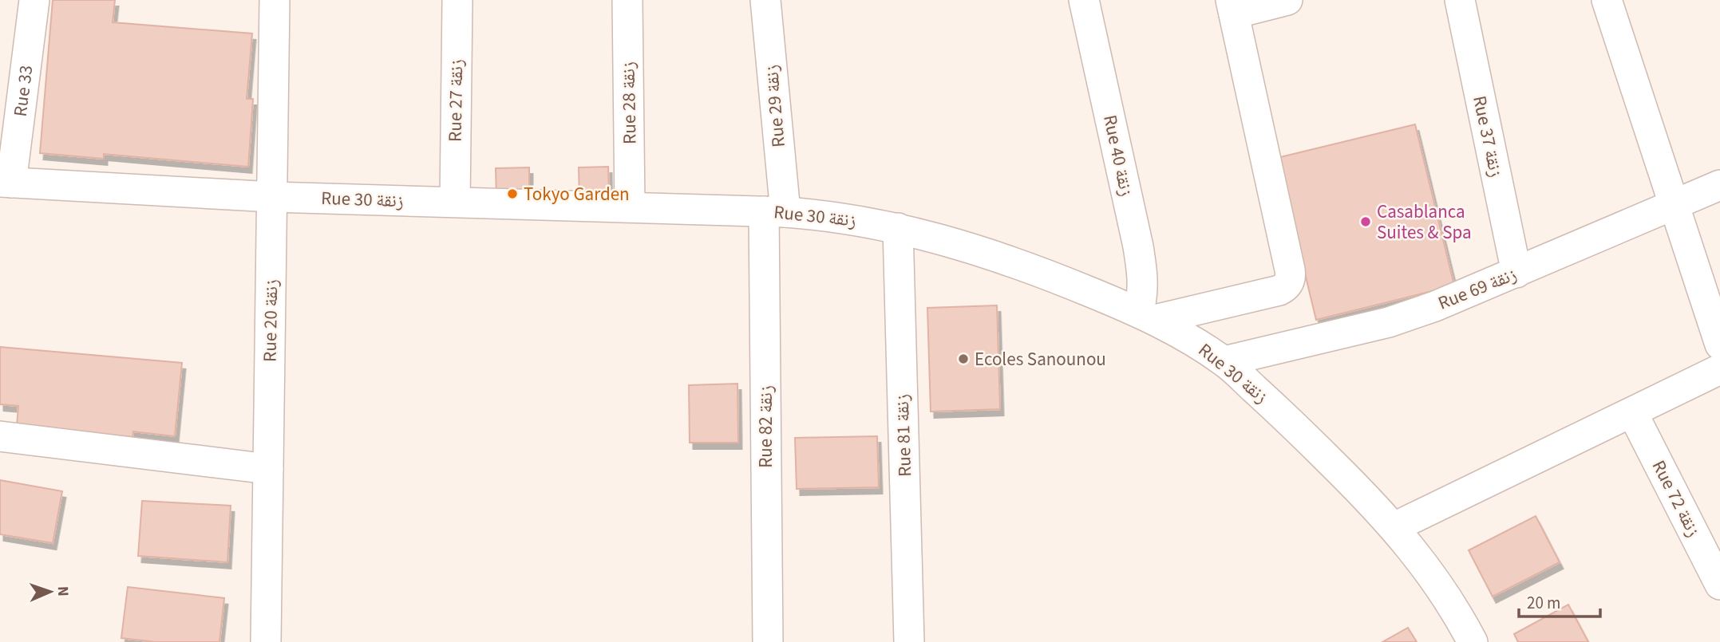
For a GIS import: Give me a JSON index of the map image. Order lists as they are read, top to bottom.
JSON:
{
  "streets": {
    "street": [
      "Rue 33",
      "Rue 27 زنقة",
      "Rue 28 زنقة",
      "Rue 29 زنقة",
      "Rue 37 زنقة",
      "Rue 40 زنقة",
      "Rue 30 زنقة",
      "Rue 69 زنقة",
      "Rue 20 زنقة",
      "Rue 82 زنقة",
      "Rue 81 زنقة",
      "Rue 72 زنقة"
    ]
  },
  "crossings": [
    ["Rue 33", "Rue 30 زنقة"],
    ["Rue 27 زنقة", "Rue 30 زنقة"],
    ["Rue 28 زنقة", "Rue 30 زنقة"],
    ["Rue 29 زنقة", "Rue 30 زنقة"],
    ["Rue 29 زنقة", "Rue 82 زنقة"],
    ["Rue 37 زنقة", "Rue 69 زنقة"],
    ["Rue 40 زنقة", "Rue 30 زنقة"],
    ["Rue 30 زنقة", "Rue 69 زنقة"],
    ["Rue 30 زنقة", "Rue 20 زنقة"],
    ["Rue 30 زنقة", "Rue 82 زنقة"],
    ["Rue 30 زنقة", "Rue 81 زنقة"]
  ],
  "places": ["Tokyo Garden", "Casablanca Suites & Spa", "Ecoles Sanounou"],
  "scale_bar": "20 m",
  "north": "right"
}
